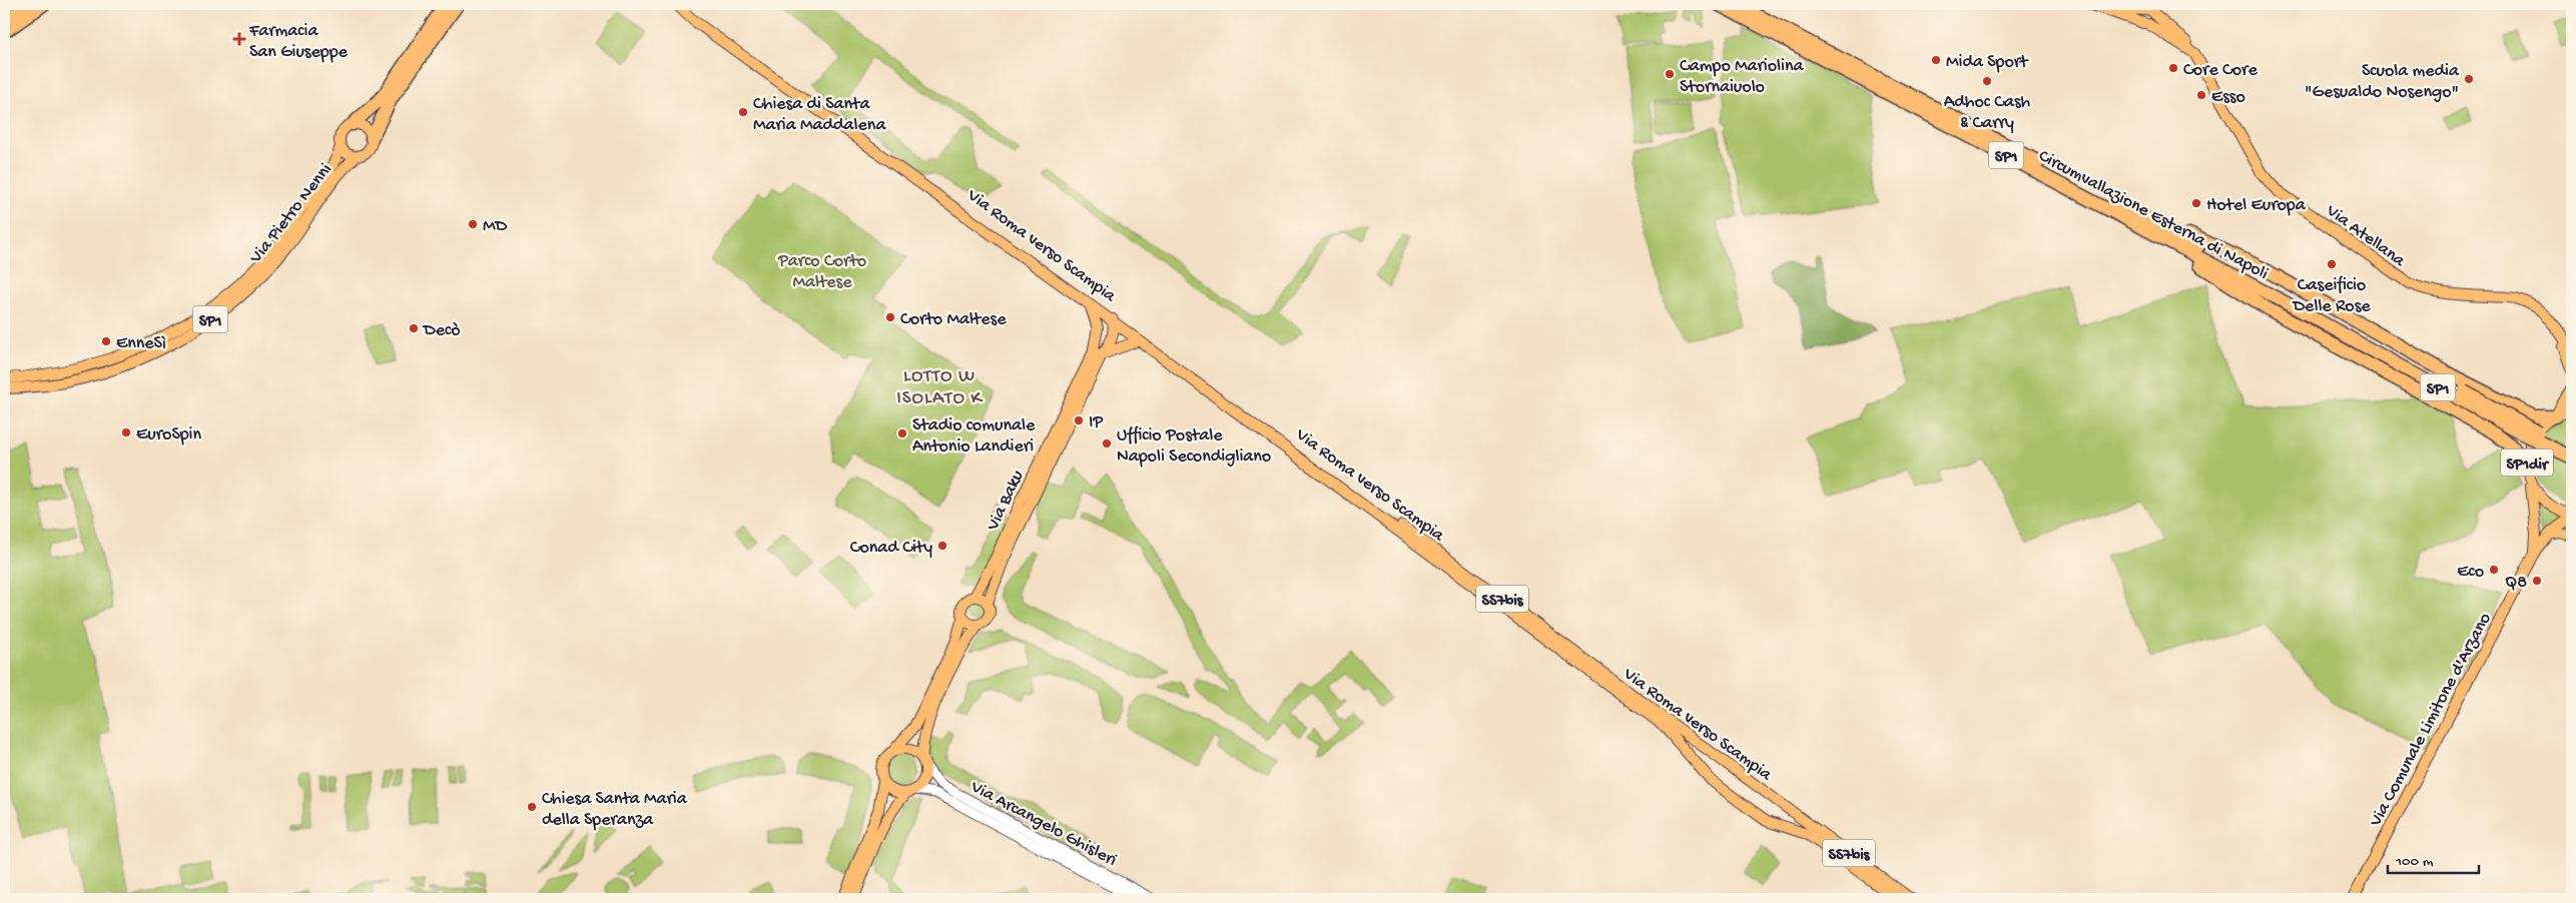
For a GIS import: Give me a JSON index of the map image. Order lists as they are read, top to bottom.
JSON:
{
  "streets": {
    "highway": ["SP1", "Circumvallazione Esterna di Napoli"],
    "main road": [
      "Via Pietro Nenni",
      "Via Atellana",
      "Via Roma verso Scampia",
      "SP1dir",
      "Via Baku",
      "SS7bis",
      "Via Comunale Limitone d'Arzano"
    ],
    "street": ["Via Arcangelo Ghisleri"]
  },
  "crossings": [
    ["Via Roma verso Scampia", "Via Baku"]
  ],
  "districts": ["LOTTO W ISOLATO K"],
  "parks": ["Parco Corto Maltese"],
  "places": {
    "health": ["Farmacia San Giuseppe"],
    "other": [
      "Mida Sport",
      "Core Core",
      "Campo Mariolina Stornaiuolo",
      "Scuola media \"Gesualdo Nosengo\"",
      "Adhoc Cash & Carry",
      "Esso",
      "Chiesa di Santa Maria Maddalena",
      "Hotel Europa",
      "MD",
      "Caseificio Delle Rose",
      "Corto Maltese",
      "Decò",
      "EnneSì",
      "IP",
      "EuroSpin",
      "Stadio comunale Antonio Landieri",
      "Ufficio Postale Napoli Secondigliano",
      "Conad City",
      "Eco",
      "Q8",
      "Chiesa Santa Maria della Speranza"
    ]
  },
  "scale_bar": "100 m"
}
